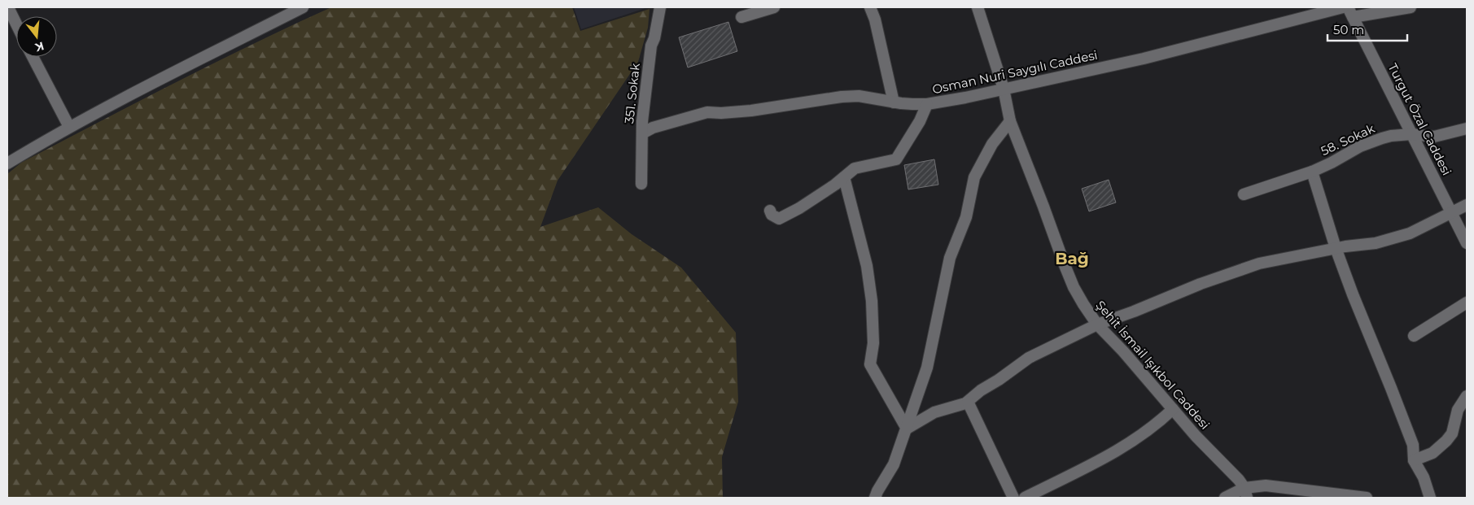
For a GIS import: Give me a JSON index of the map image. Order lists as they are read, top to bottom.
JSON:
{
  "streets": {
    "street": [
      "Osman Nuri Saygılı Caddesi",
      "351. Sokak",
      "Turgut Özal Caddesi",
      "58. Sokak",
      "Şehit İsmail Işıkbol Caddesi"
    ]
  },
  "crossings": [
    ["Osman Nuri Saygılı Caddesi", "351. Sokak"],
    ["Osman Nuri Saygılı Caddesi", "Şehit İsmail Işıkbol Caddesi"],
    ["Turgut Özal Caddesi", "58. Sokak"]
  ],
  "districts": ["Bağ"],
  "scale_bar": "50 m",
  "north": "bottom"
}
